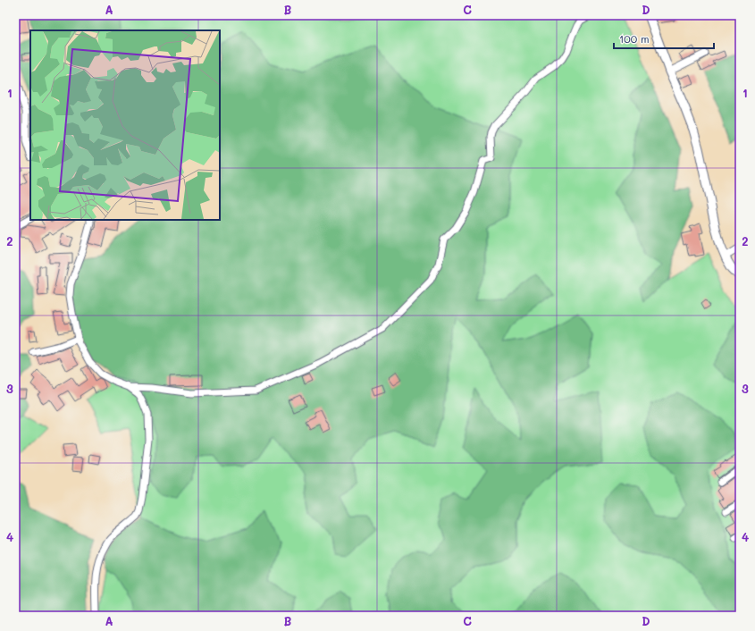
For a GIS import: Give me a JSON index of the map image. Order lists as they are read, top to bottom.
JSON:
{
  "scale_bar": "100 m",
  "grid": {
    "columns": [
      "A",
      "B",
      "C",
      "D"
    ],
    "rows": [
      "1",
      "2",
      "3",
      "4"
    ]
  }
}
